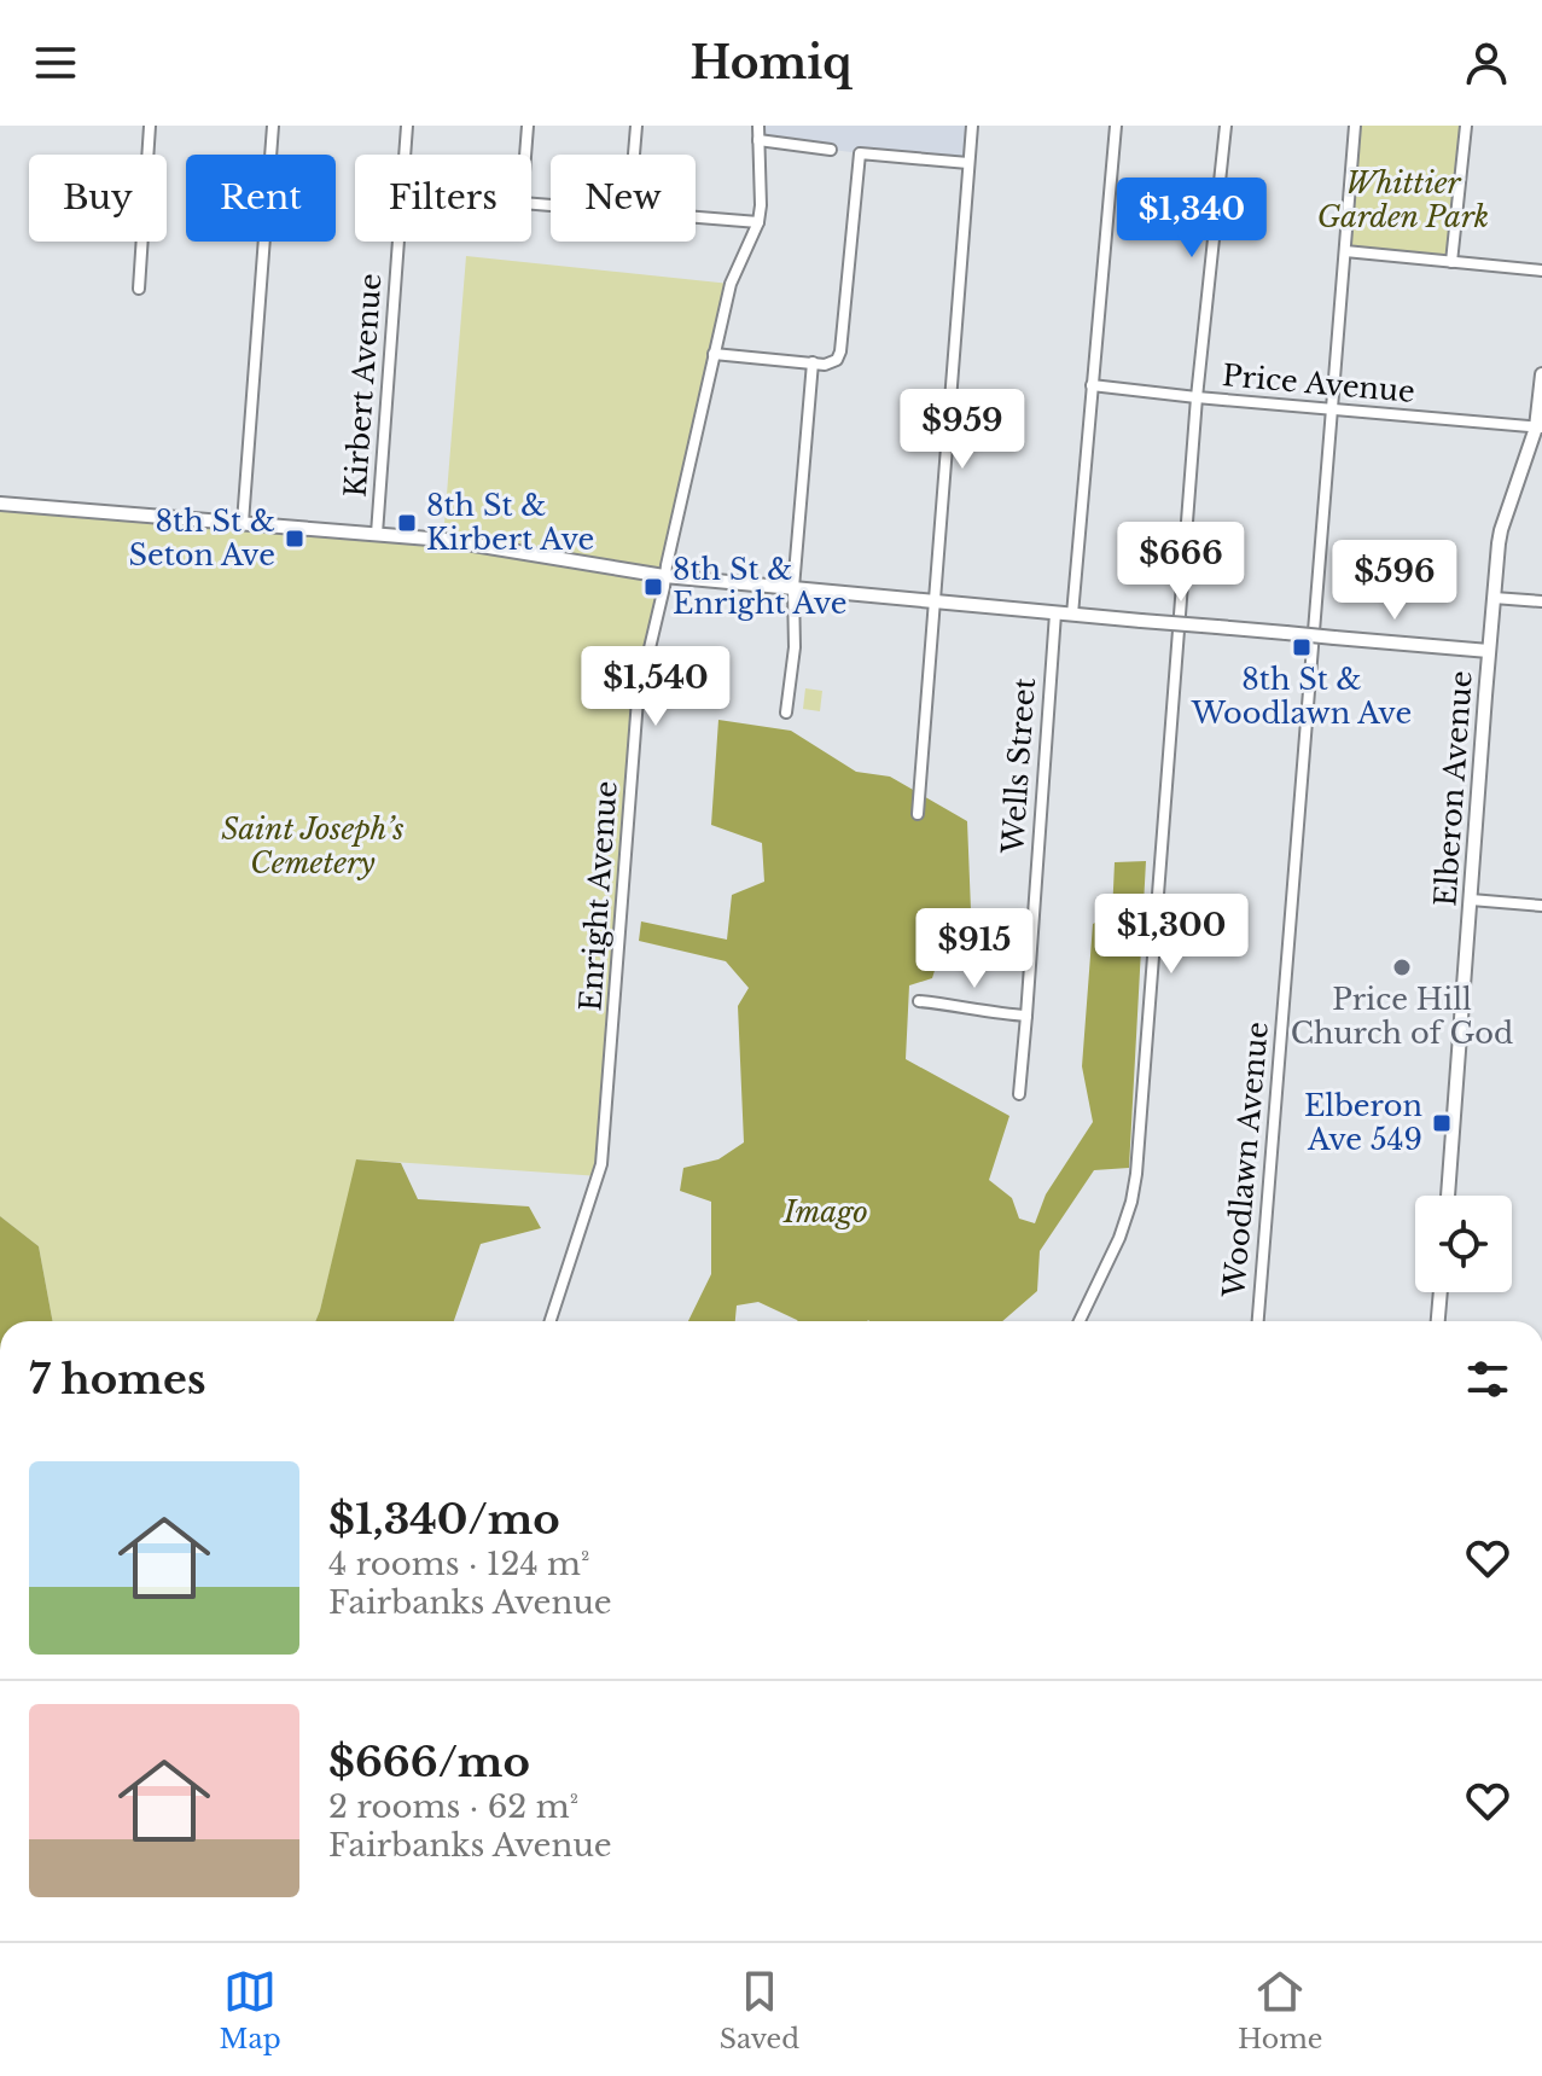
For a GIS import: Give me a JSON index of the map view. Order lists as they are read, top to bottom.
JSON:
{
  "streets": {
    "street": [
      "Price Avenue",
      "Kirbert Avenue",
      "Wells Street",
      "Elberon Avenue",
      "Enright Avenue",
      "Woodlawn Avenue"
    ]
  },
  "crossings": [
    ["Price Avenue", "Elberon Avenue"],
    ["Price Avenue", "Woodlawn Avenue"]
  ],
  "parks": ["Whittier Garden Park", "Saint Joseph’s Cemetery", "Imago"],
  "places": {
    "transit": [
      "8th St & Kirbert Ave",
      "8th St & Seton Ave",
      "8th St & Enright Ave",
      "8th St & Woodlawn Ave",
      "Elberon Ave 549"
    ],
    "other": ["Price Hill Church of God"]
  },
  "page": {
    "header": "Homiq",
    "chip": [
      "Buy",
      "Rent",
      "Filters",
      "New"
    ],
    "price": [
      "$1,340",
      "$959",
      "$666",
      "$596",
      "$1,540",
      "$1,300",
      "$915"
    ],
    "heading": "7 homes",
    "list": [
      {
        "name": "$1,340/mo",
        "note": "4 rooms · 124 m² · Fairbanks Avenue"
      },
      {
        "name": "$666/mo",
        "note": "2 rooms · 62 m² · Fairbanks Avenue"
      }
    ],
    "tabs": ["Map", "Saved", "Home"]
  }
}
